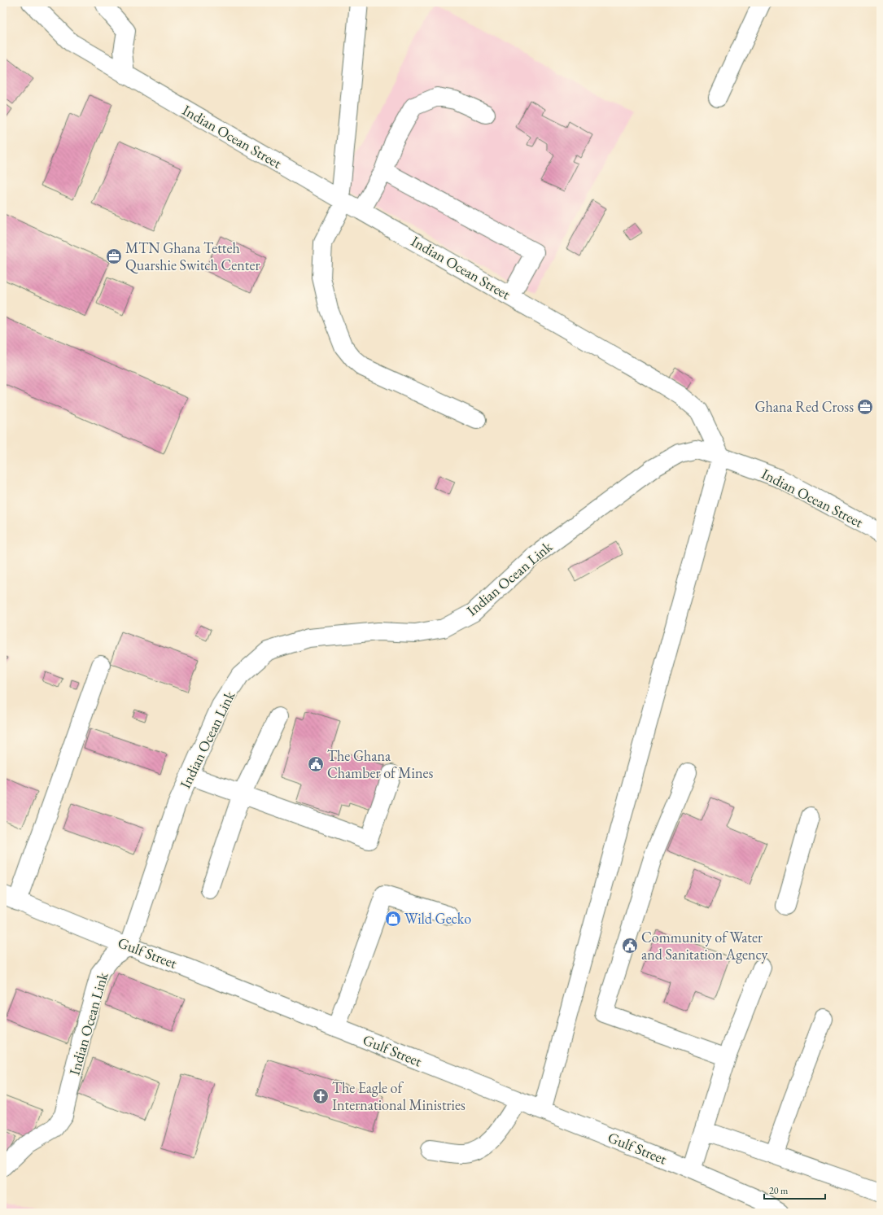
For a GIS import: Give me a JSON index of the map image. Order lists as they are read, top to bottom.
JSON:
{
  "streets": {
    "street": ["Indian Ocean Street", "Indian Ocean Link", "Gulf Street"]
  },
  "crossings": [
    ["Indian Ocean Street", "Indian Ocean Link"],
    ["Indian Ocean Link", "Gulf Street"]
  ],
  "places": {
    "office": ["MTN Ghana Tetteh Quarshie Switch Center", "Ghana Red Cross"],
    "public building": ["The Ghana Chamber of Mines", "Community of Water and Sanitation Agency"],
    "shop": ["Wild Gecko"],
    "church": ["The Eagle of International Ministries"]
  },
  "scale_bar": "20 m"
}
